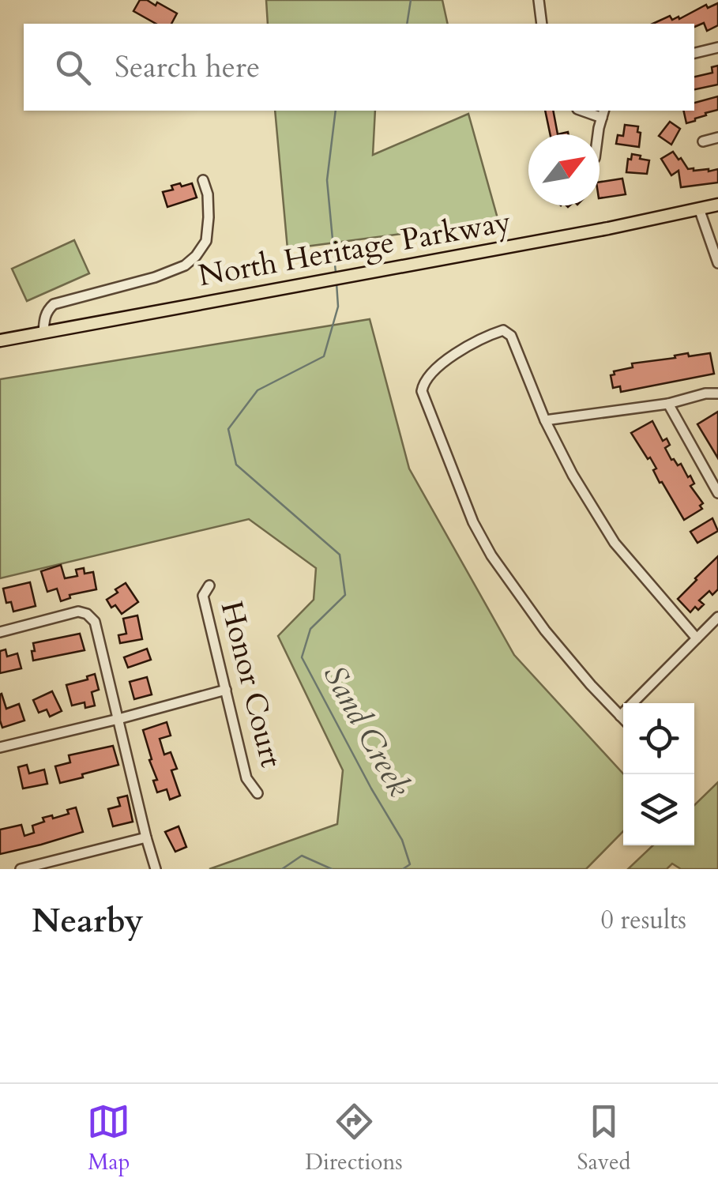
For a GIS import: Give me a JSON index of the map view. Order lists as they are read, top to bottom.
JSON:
{
  "streets": {
    "main road": ["North Heritage Parkway"],
    "street": ["Honor Court"]
  },
  "water": ["Sand Creek"],
  "north": "top right",
  "page": {
    "search": "Search here",
    "heading": ["Nearby", "0 results"],
    "nav": ["Map", "Directions", "Saved"]
  }
}
